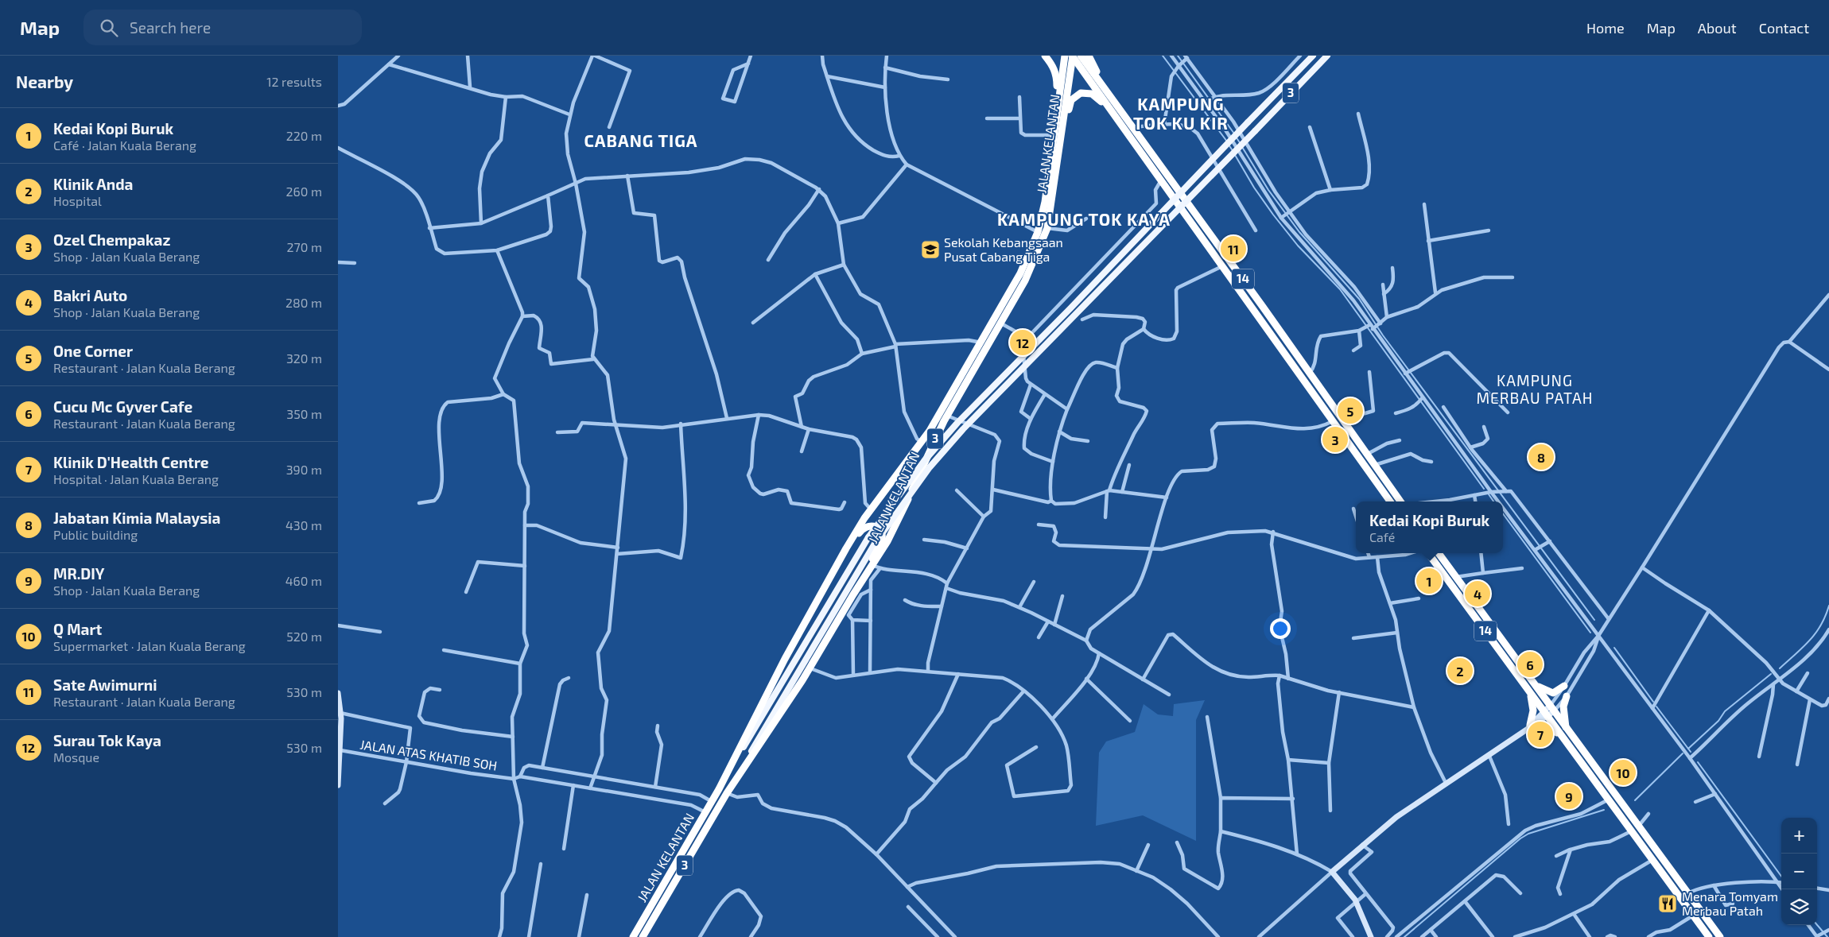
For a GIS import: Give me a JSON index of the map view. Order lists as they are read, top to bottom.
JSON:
{
  "streets": {
    "highway": ["3", "JALAN KELANTAN", "14"],
    "street": ["JALAN ATAS KHATIB SOH"]
  },
  "crossings": [
    ["JALAN KELANTAN", "14"]
  ],
  "districts": [
    "KAMPUNG TOK KU KIR",
    "CABANG TIGA",
    "KAMPUNG TOK KAYA",
    "KAMPUNG MERBAU PATAH"
  ],
  "places": {
    "school or university": ["Sekolah Kebangsaan Pusat Cabang Tiga"],
    "restaurant": ["Menara Tomyam Merbau Patah"]
  },
  "page": {
    "header": "Map",
    "search": "Search here",
    "nav": [
      "Home",
      "Map",
      "About",
      "Contact"
    ],
    "heading": ["Nearby", "12 results"],
    "list": [
      {
        "mark": "1",
        "name": "Kedai Kopi Buruk",
        "note": "Café · Jalan Kuala Berang",
        "value": "220 m"
      },
      {
        "mark": "2",
        "name": "Klinik Anda",
        "note": "Hospital",
        "value": "260 m"
      },
      {
        "mark": "3",
        "name": "Ozel Chempakaz",
        "note": "Shop · Jalan Kuala Berang",
        "value": "270 m"
      },
      {
        "mark": "4",
        "name": "Bakri Auto",
        "note": "Shop · Jalan Kuala Berang",
        "value": "280 m"
      },
      {
        "mark": "5",
        "name": "One Corner",
        "note": "Restaurant · Jalan Kuala Berang",
        "value": "320 m"
      },
      {
        "mark": "6",
        "name": "Cucu Mc Gyver Cafe",
        "note": "Restaurant · Jalan Kuala Berang",
        "value": "350 m"
      },
      {
        "mark": "7",
        "name": "Klinik D'Health Centre",
        "note": "Hospital · Jalan Kuala Berang",
        "value": "390 m"
      },
      {
        "mark": "8",
        "name": "Jabatan Kimia Malaysia",
        "note": "Public building",
        "value": "430 m"
      },
      {
        "mark": "9",
        "name": "MR.DIY",
        "note": "Shop · Jalan Kuala Berang",
        "value": "460 m"
      },
      {
        "mark": "10",
        "name": "Q Mart",
        "note": "Supermarket · Jalan Kuala Berang",
        "value": "520 m"
      },
      {
        "mark": "11",
        "name": "Sate Awimurni",
        "note": "Restaurant · Jalan Kuala Berang",
        "value": "530 m"
      },
      {
        "mark": "12",
        "name": "Surau Tok Kaya",
        "note": "Mosque",
        "value": "530 m"
      }
    ],
    "pins": [
      "11",
      "12",
      "5",
      "3",
      "8",
      "1",
      "4",
      "6",
      "2",
      "7",
      "10",
      "9"
    ],
    "popup": ["Kedai Kopi Buruk", "Café"],
    "map_buttons": ["+", "−"]
  }
}
